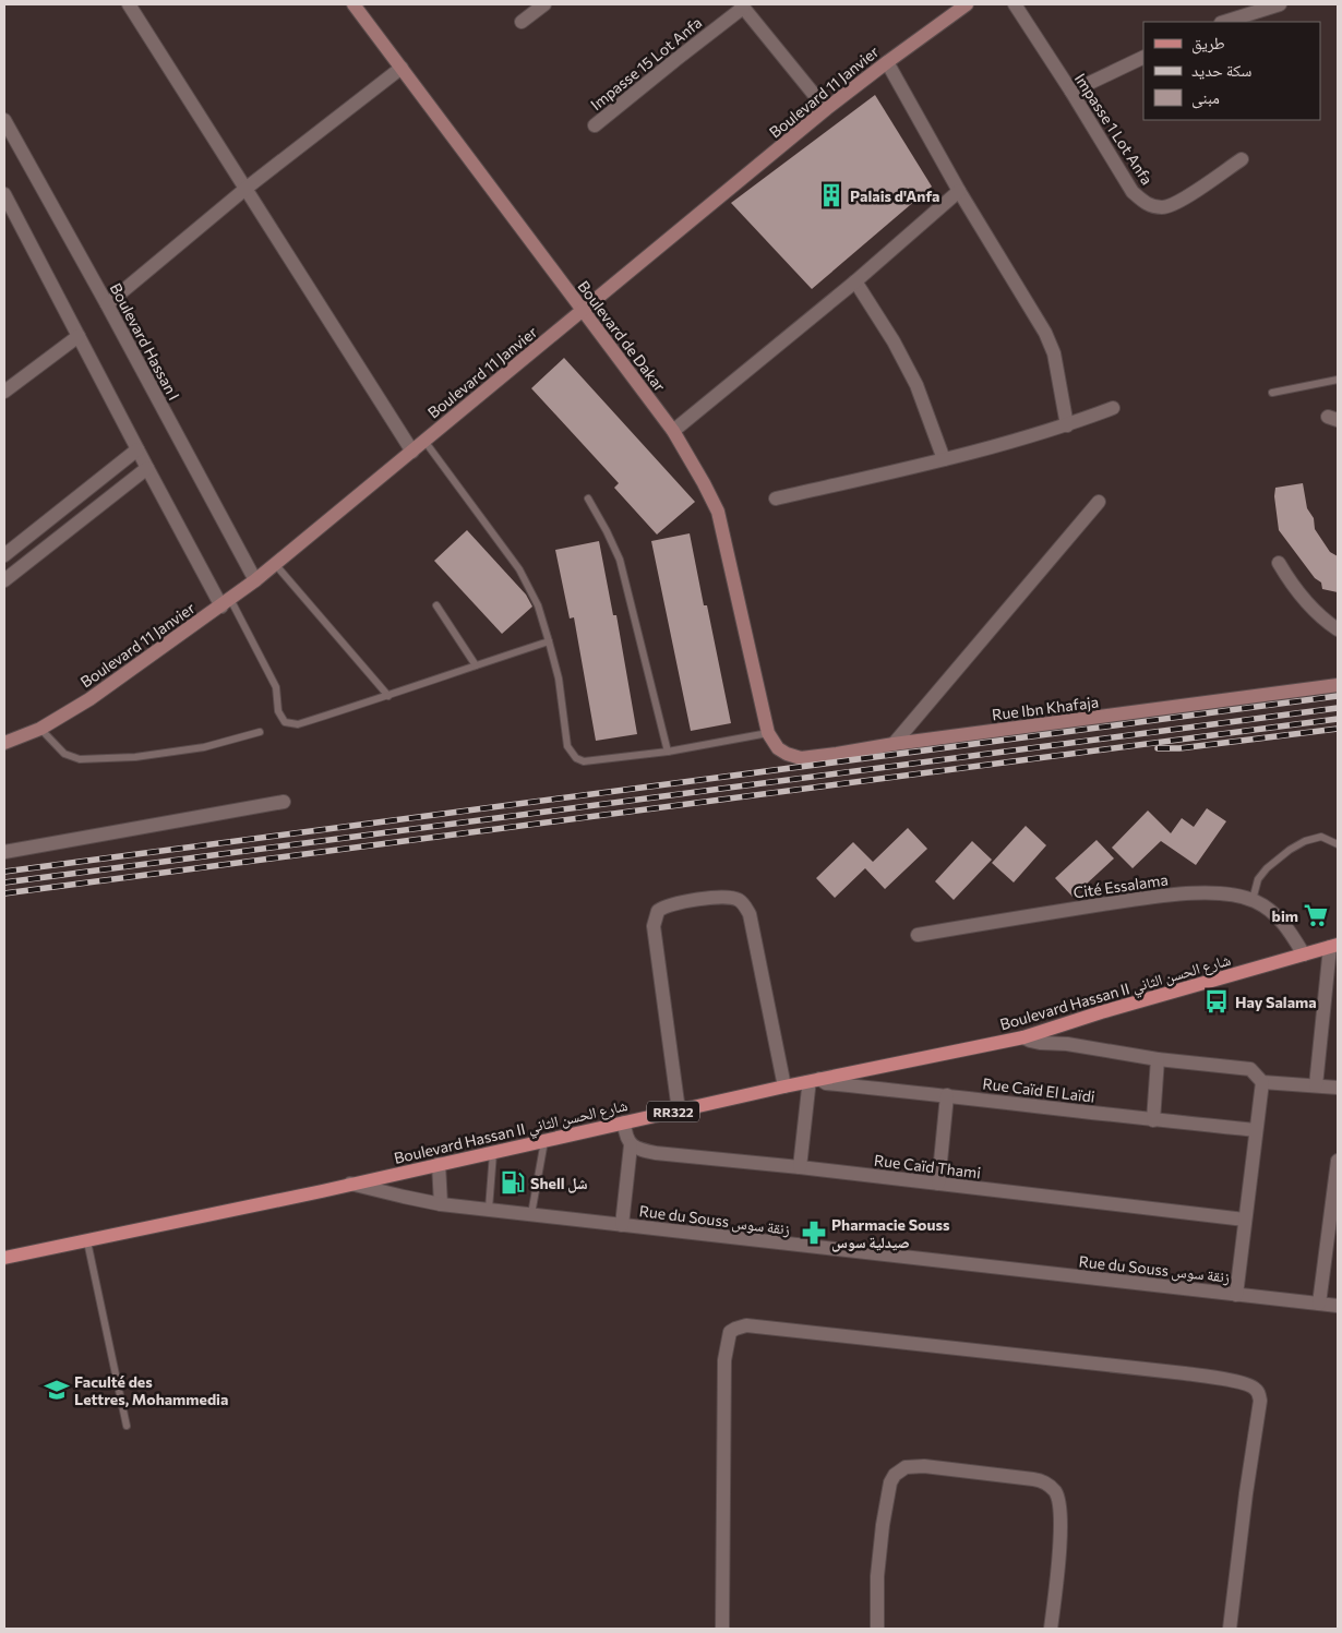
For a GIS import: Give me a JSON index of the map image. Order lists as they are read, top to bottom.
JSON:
{
  "streets": {
    "main road": ["Boulevard Hassan II شارع الحسن الثاني", "RR322"],
    "street": [
      "Impasse 15 Lot Anfa",
      "Boulevard 11 Janvier",
      "Impasse 1 Lot Anfa",
      "Boulevard de Dakar",
      "Boulevard Hassan I",
      "Rue Ibn Khafaja",
      "Cité Essalama",
      "Rue Caïd El Laïdi",
      "Rue Caïd Thami",
      "Rue du Souss زنقة سوس"
    ]
  },
  "crossings": [
    ["Boulevard 11 Janvier", "Boulevard de Dakar"],
    ["Boulevard 11 Janvier", "Boulevard Hassan I"],
    ["Boulevard de Dakar", "Rue Ibn Khafaja"],
    ["Cité Essalama", "Boulevard Hassan II شارع الحسن الثاني"],
    ["Boulevard Hassan II شارع الحسن الثاني", "Rue Caïd El Laïdi"],
    ["Boulevard Hassan II شارع الحسن الثاني", "Rue du Souss زنقة سوس"]
  ],
  "places": {
    "building": ["Palais d'Anfa"],
    "supermarket": ["bim"],
    "bus stop": ["Hay Salama"],
    "fuel station": ["Shell شل"],
    "pharmacy": ["Pharmacie Souss صيدلية سوس"],
    "school or university": ["Faculté des Lettres, Mohammedia"]
  },
  "legend": ["طريق", "سكة حديد", "مبنى"]
}
